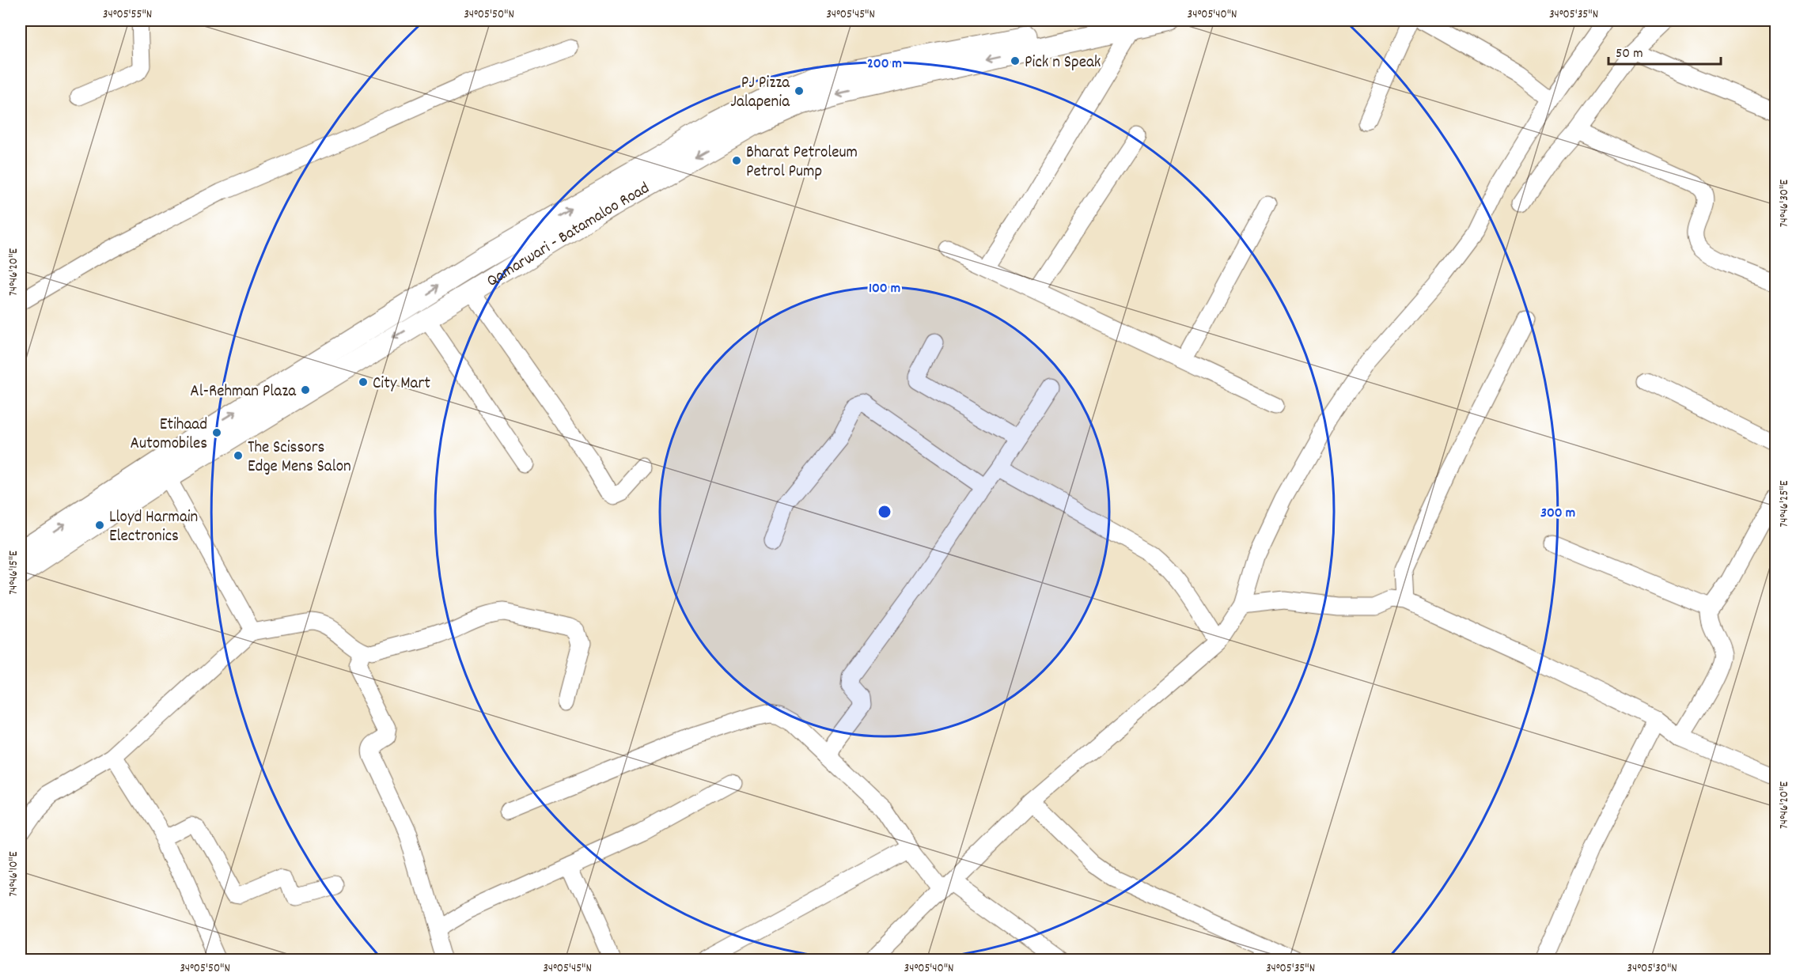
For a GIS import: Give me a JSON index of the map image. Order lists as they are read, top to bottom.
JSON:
{
  "streets": {
    "main road": ["Qamarwari - Batamaloo Road"]
  },
  "places": [
    "Pick n Speak",
    "PJ Pizza Jalapenia",
    "Bharat Petroleum Petrol Pump",
    "City Mart",
    "Al-Rehman Plaza",
    "Etihaad Automobiles",
    "The Scissors Edge Mens Salon",
    "Lloyd Harmain Electronics"
  ],
  "scale_bar": "50 m",
  "coordinates": [
    "34°05'55\"N",
    "34°05'50\"N",
    "34°05'45\"N",
    "34°05'40\"N",
    "34°05'35\"N",
    "74°46'30\"E",
    "74°46'20\"E",
    "74°46'25\"E",
    "74°46'15\"E",
    "74°46'10\"E",
    "34°05'30\"N"
  ],
  "rings": ["200 m", "100 m", "300 m"]
}
